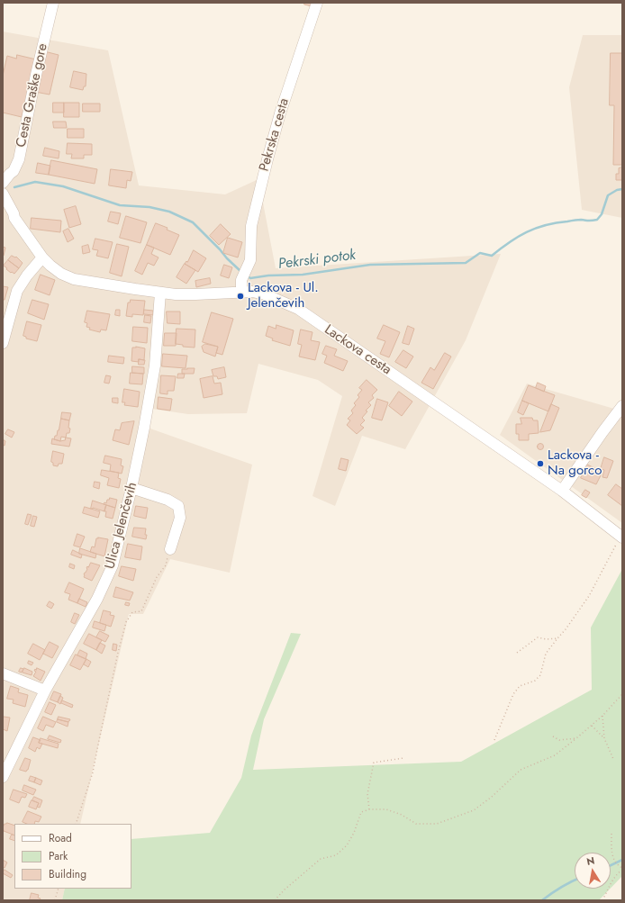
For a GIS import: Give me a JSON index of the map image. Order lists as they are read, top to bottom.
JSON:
{
  "streets": {
    "street": [
      "Cesta Graške gore",
      "Pekrska cesta",
      "Lackova cesta",
      "Ulica Jelenčevih"
    ]
  },
  "crossings": [
    ["Pekrska cesta", "Lackova cesta"],
    ["Lackova cesta", "Ulica Jelenčevih"]
  ],
  "water": ["Pekrski potok"],
  "places": ["Lackova - Ul. Jelenčevih", "Lackova - Na gorco"],
  "legend": ["Road", "Park", "Building"],
  "north": "top"
}
